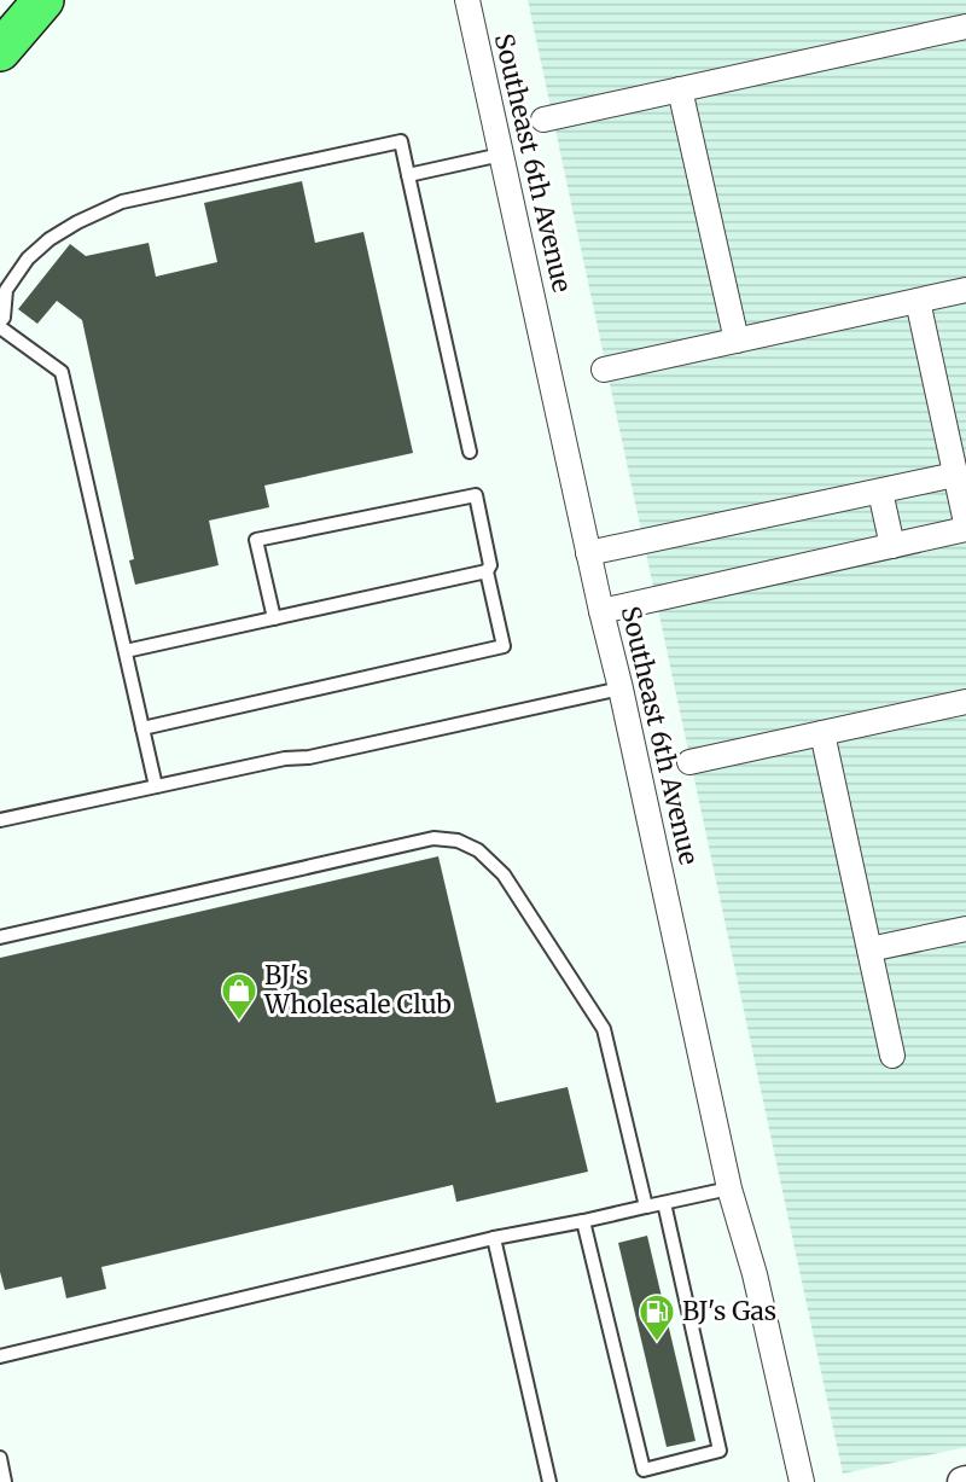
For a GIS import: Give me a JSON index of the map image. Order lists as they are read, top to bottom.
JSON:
{
  "streets": {
    "street": ["Southeast 6th Avenue"]
  },
  "places": {
    "shop": ["BJ's Wholesale Club"],
    "fuel station": ["BJ's Gas"]
  }
}
